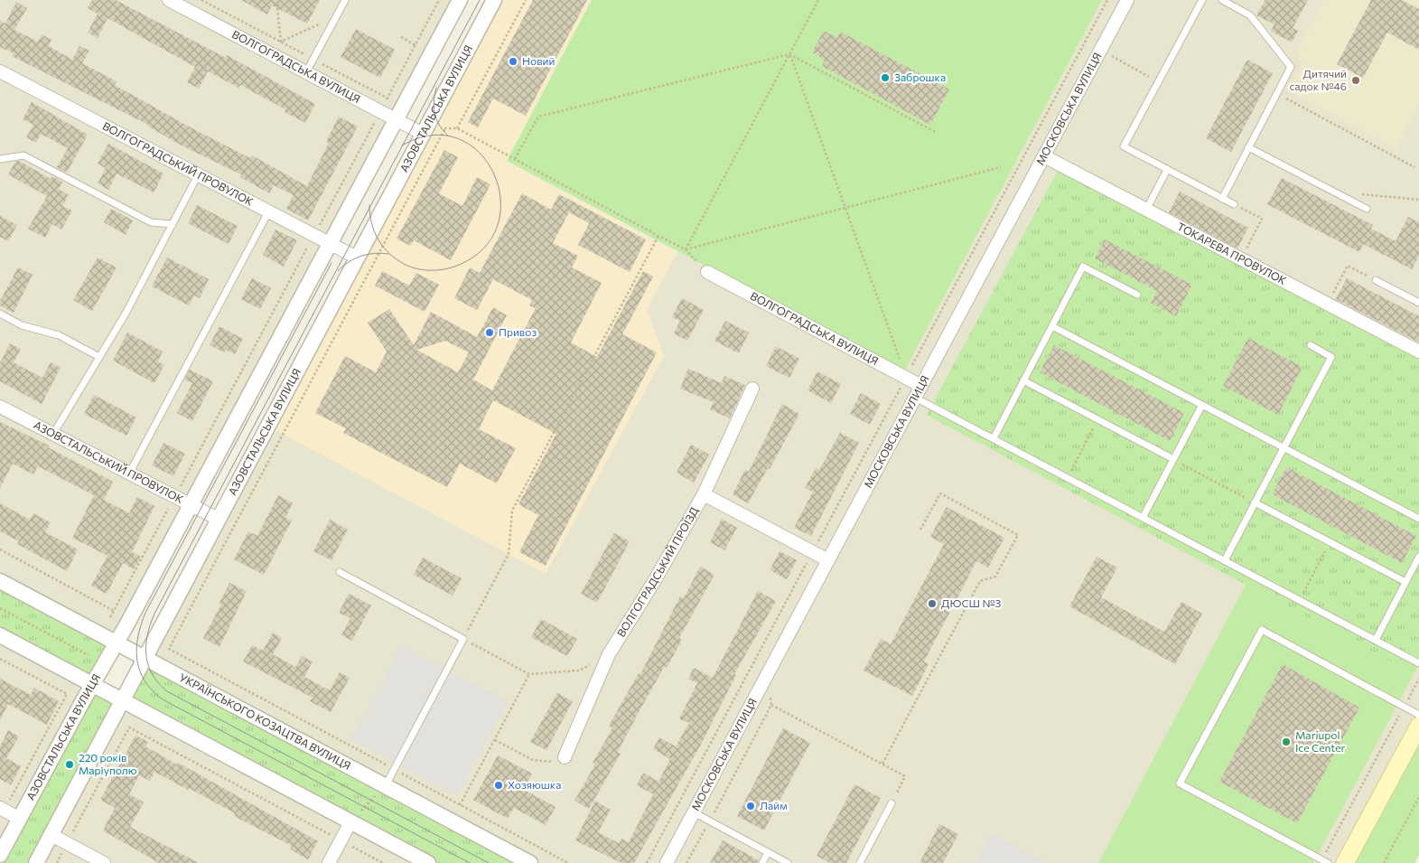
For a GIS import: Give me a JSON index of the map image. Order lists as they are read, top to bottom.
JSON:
{
  "streets": {
    "street": [
      "ВОЛГОГРАДСЬКА ВУЛИЦЯ",
      "АЗОВСТАЛЬСЬКА ВУЛИЦЯ",
      "МОСКОВСЬКА ВУЛИЦЯ",
      "ВОЛГОГРАДСЬКИЙ ПРОВУЛОК",
      "ТОКАРЕВА ПРОВУЛОК",
      "АЗОВСТАЛЬСЬКИЙ ПРОВУЛОК",
      "ВОЛГОГРАДСЬКИЙ ПРОЇЗД",
      "УКРАЇНСЬКОГО КОЗАЦТВА ВУЛИЦЯ"
    ]
  },
  "crossings": [
    ["ВОЛГОГРАДСЬКА ВУЛИЦЯ", "АЗОВСТАЛЬСЬКА ВУЛИЦЯ"],
    ["ВОЛГОГРАДСЬКА ВУЛИЦЯ", "МОСКОВСЬКА ВУЛИЦЯ"],
    ["АЗОВСТАЛЬСЬКА ВУЛИЦЯ", "ВОЛГОГРАДСЬКИЙ ПРОВУЛОК"],
    ["АЗОВСТАЛЬСЬКА ВУЛИЦЯ", "АЗОВСТАЛЬСЬКИЙ ПРОВУЛОК"],
    ["АЗОВСТАЛЬСЬКА ВУЛИЦЯ", "УКРАЇНСЬКОГО КОЗАЦТВА ВУЛИЦЯ"],
    ["МОСКОВСЬКА ВУЛИЦЯ", "ТОКАРЕВА ПРОВУЛОК"]
  ],
  "places": [
    "Новий",
    "Заброшка",
    "Дитячий садок №46",
    "Привоз",
    "ДЮСШ №3",
    "Mariupol Ice Center",
    "220 років Маріуполю",
    "Хозяюшка",
    "Лайм"
  ]
}
